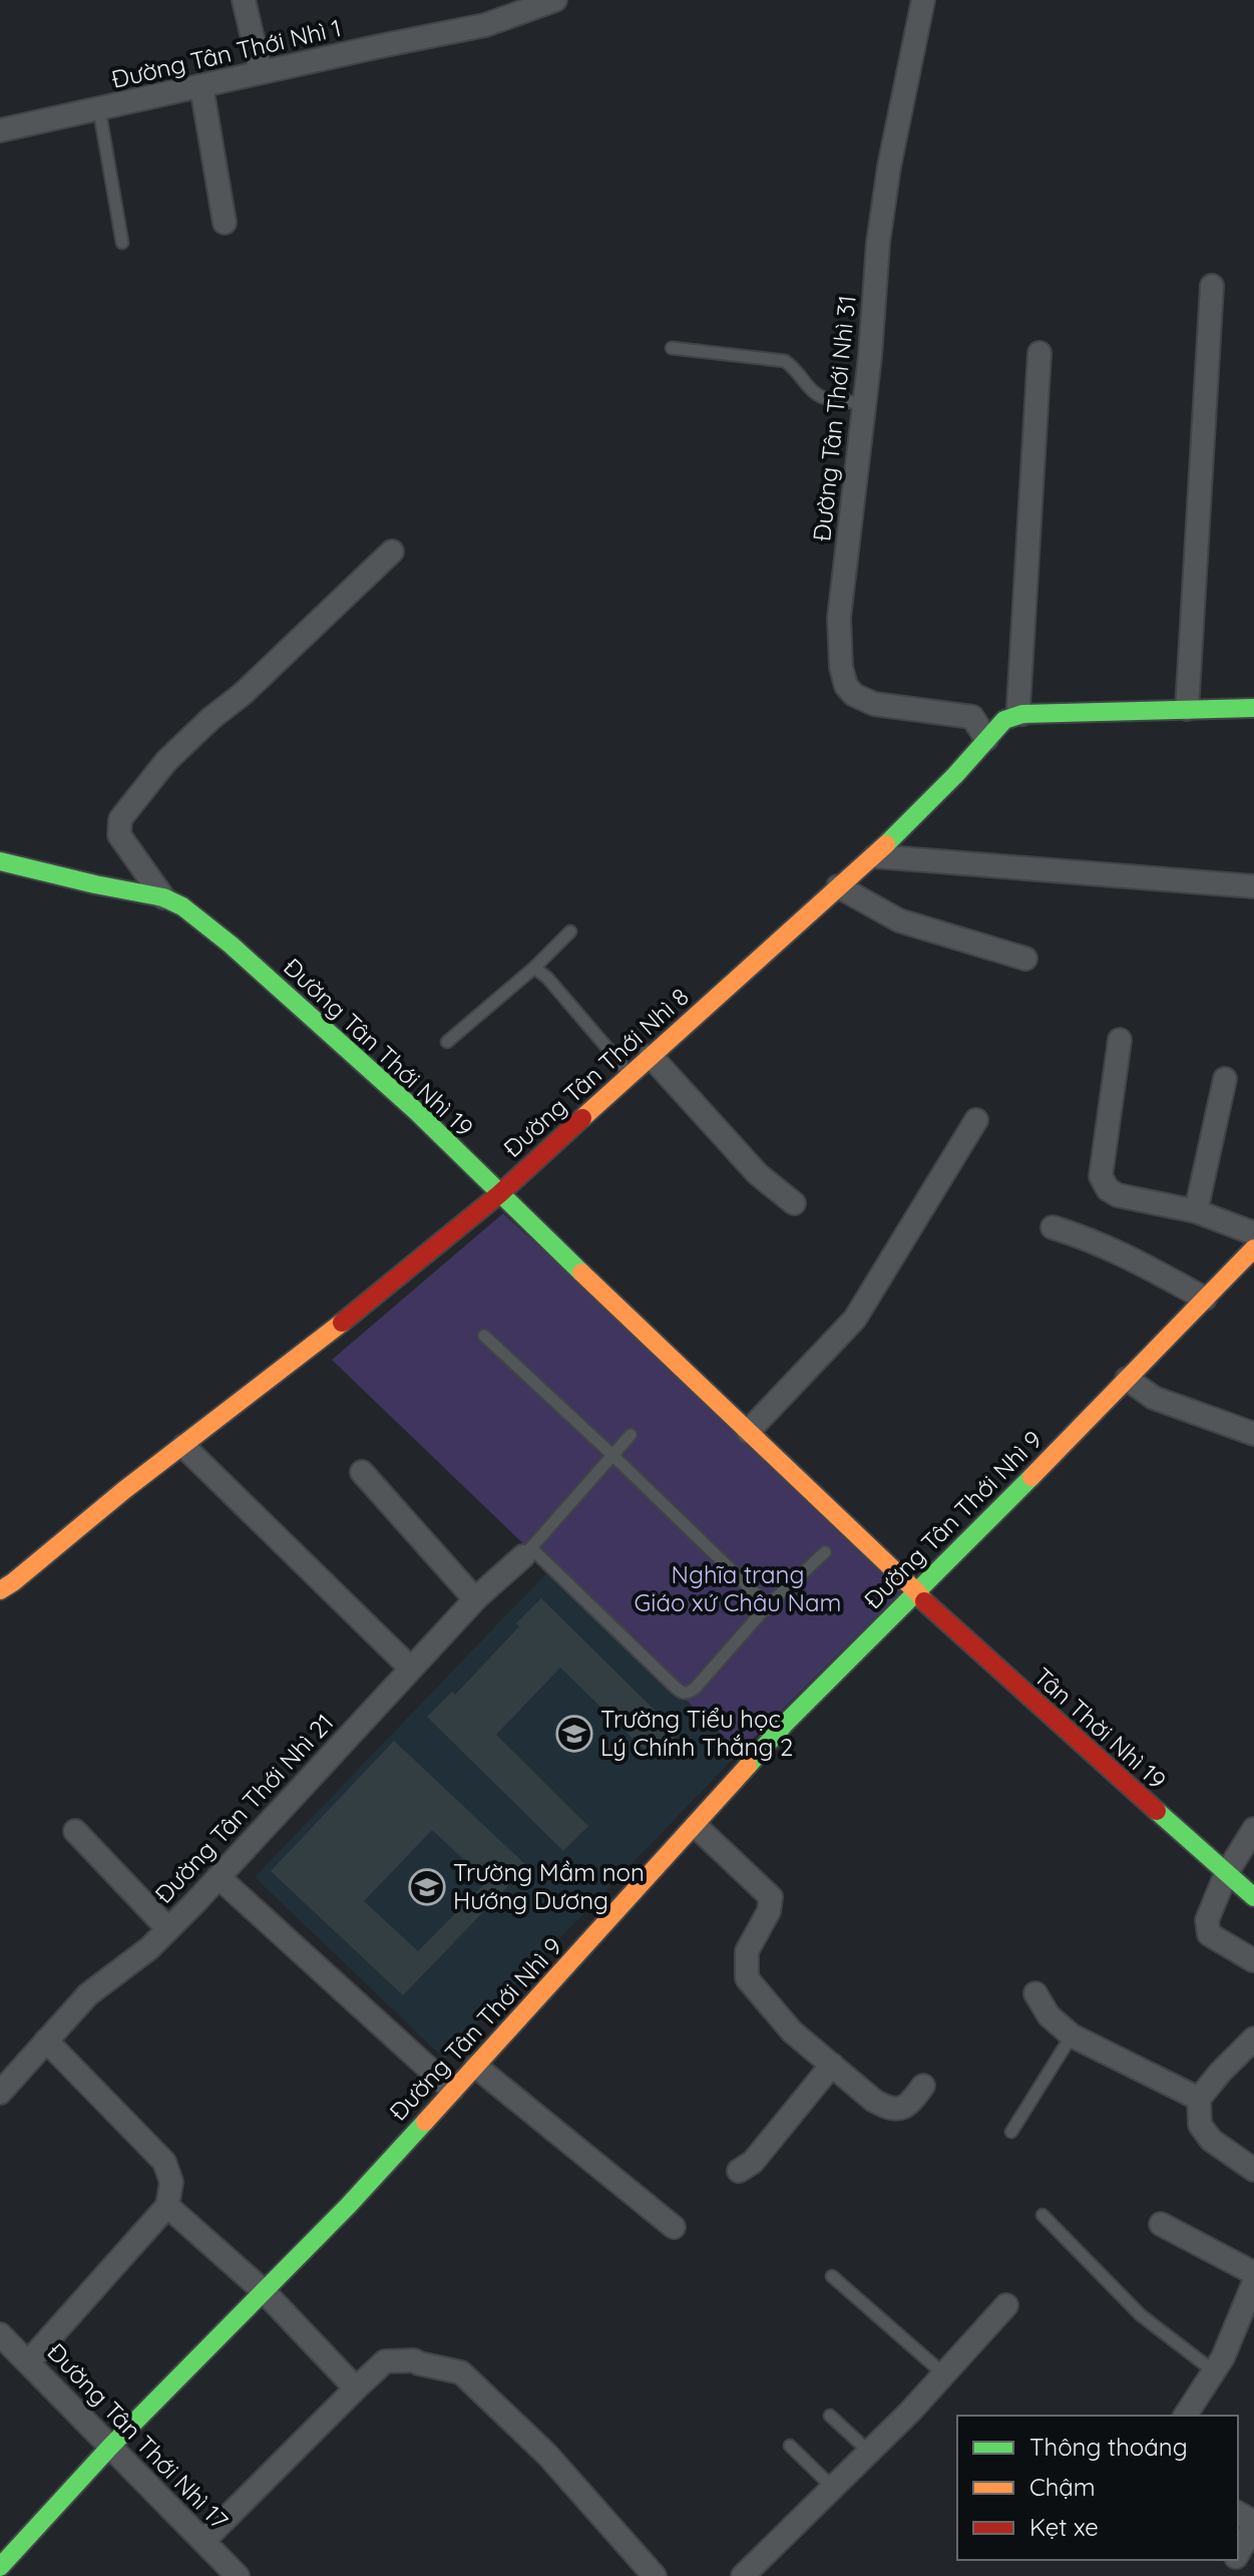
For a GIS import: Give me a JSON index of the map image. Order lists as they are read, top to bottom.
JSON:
{
  "streets": {
    "street": [
      "Đường Tân Thới Nhì 1",
      "Đường Tân Thới Nhì 31",
      "Đường Tân Thới Nhì 19",
      "Đường Tân Thới Nhì 8",
      "Đường Tân Thới Nhì 9",
      "Tân Thời Nhì 19",
      "Đường Tân Thới Nhì 21",
      "Đường Tân Thới Nhì 17"
    ]
  },
  "crossings": [
    ["Đường Tân Thới Nhì 31", "Đường Tân Thới Nhì 8"],
    ["Đường Tân Thới Nhì 19", "Đường Tân Thới Nhì 8"],
    ["Đường Tân Thới Nhì 19", "Đường Tân Thới Nhì 9"],
    ["Đường Tân Thới Nhì 19", "Tân Thời Nhì 19"],
    ["Đường Tân Thới Nhì 9", "Tân Thời Nhì 19"],
    ["Đường Tân Thới Nhì 9", "Đường Tân Thới Nhì 17"]
  ],
  "parks": ["Nghĩa trang Giáo xứ Châu Nam"],
  "places": {
    "school or university": ["Trường Tiểu học Lý Chính Thắng 2", "Trường Mầm non Hướng Dương"]
  },
  "legend": ["Thông thoáng", "Chậm", "Kẹt xe"]
}
